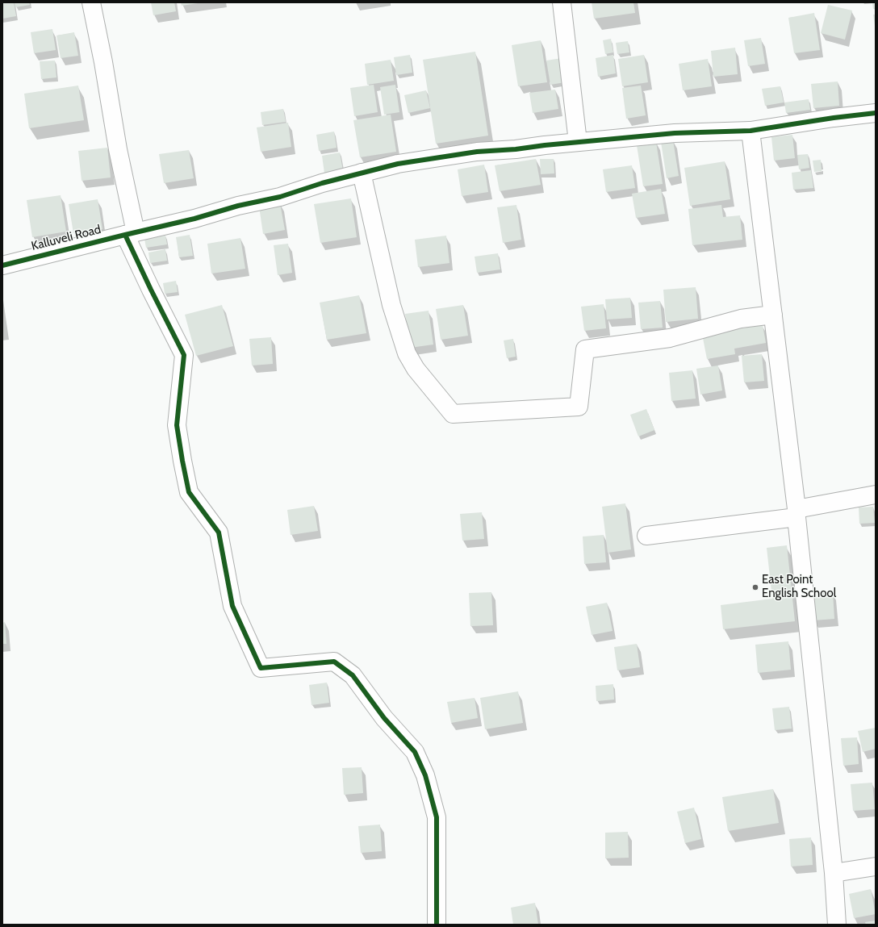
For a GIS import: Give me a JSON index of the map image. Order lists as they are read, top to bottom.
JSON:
{
  "streets": {
    "street": ["Kalluveli Road"]
  },
  "places": ["East Point English School"]
}
